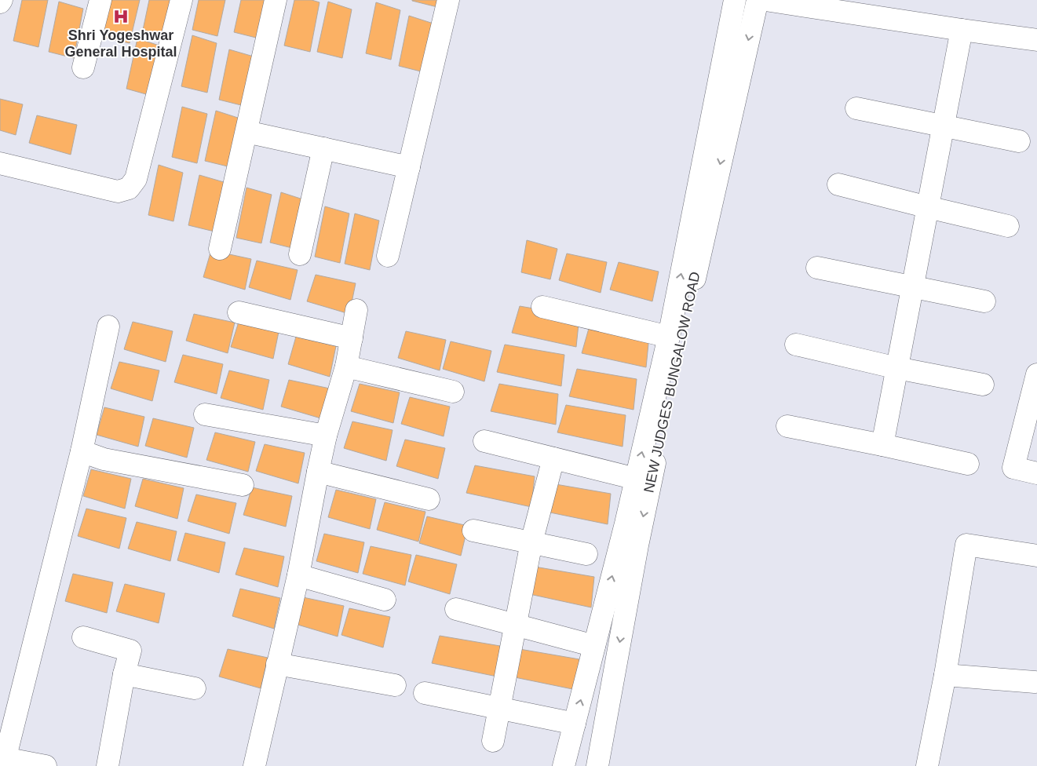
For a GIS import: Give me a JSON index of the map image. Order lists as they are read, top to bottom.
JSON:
{
  "streets": {
    "street": ["NEW JUDGES BUNGALOW ROAD"]
  },
  "places": {
    "hospital": ["Shri Yogeshwar General Hospital"]
  }
}
